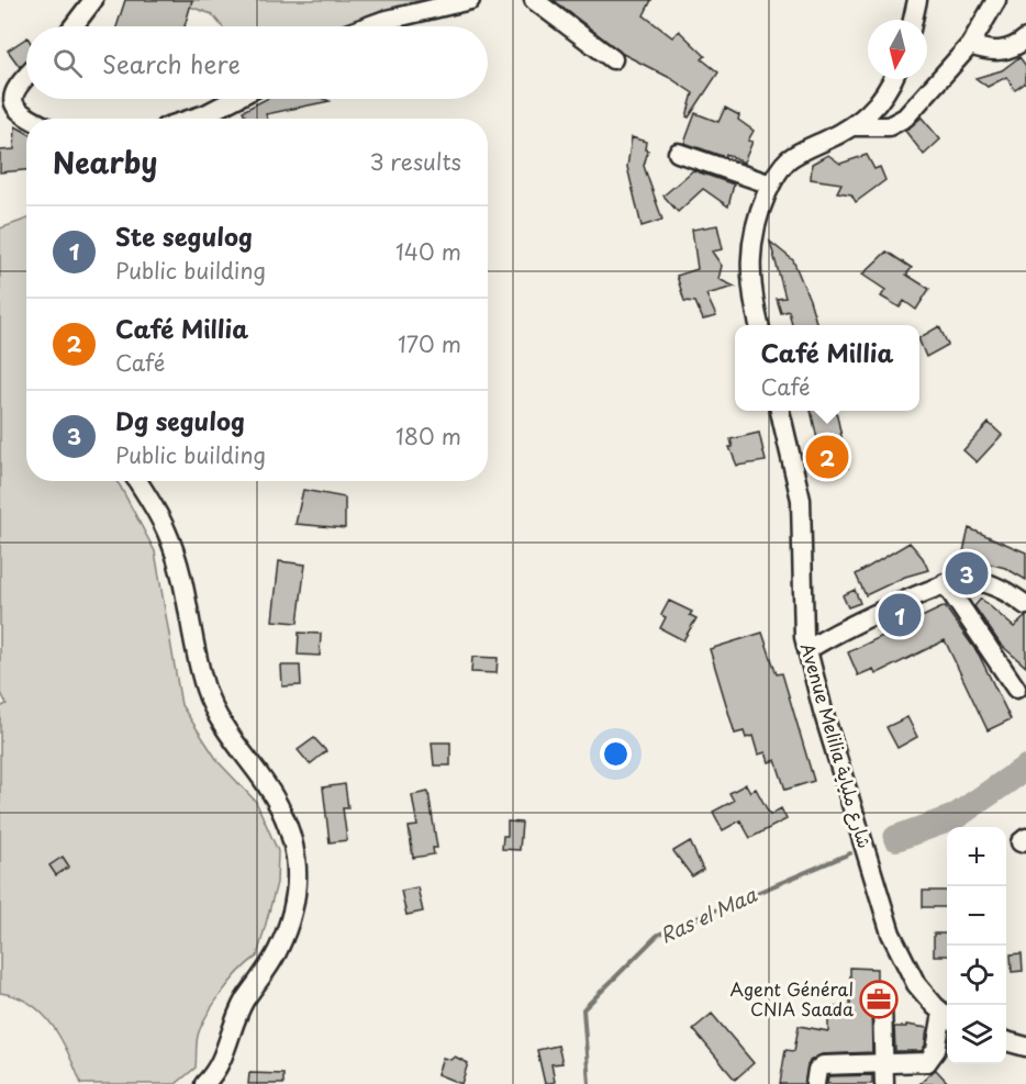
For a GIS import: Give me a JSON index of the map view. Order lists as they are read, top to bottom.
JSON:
{
  "streets": {
    "street": ["Avenue Melilia شارع ملياية"]
  },
  "water": ["Ras el Maa"],
  "places": {
    "office": ["Agent Général CNIA Saada"]
  },
  "north": "bottom",
  "page": {
    "search": "Search here",
    "heading": ["Nearby", "3 results"],
    "list": [
      {
        "mark": "1",
        "name": "Ste segulog",
        "note": "Public building",
        "value": "140 m"
      },
      {
        "mark": "2",
        "name": "Café Millia",
        "note": "Café",
        "value": "170 m"
      },
      {
        "mark": "3",
        "name": "Dg segulog",
        "note": "Public building",
        "value": "180 m"
      }
    ],
    "popup": ["Café Millia", "Café"],
    "pins": ["2", "3", "1"],
    "map_buttons": ["+", "−"]
  }
}
